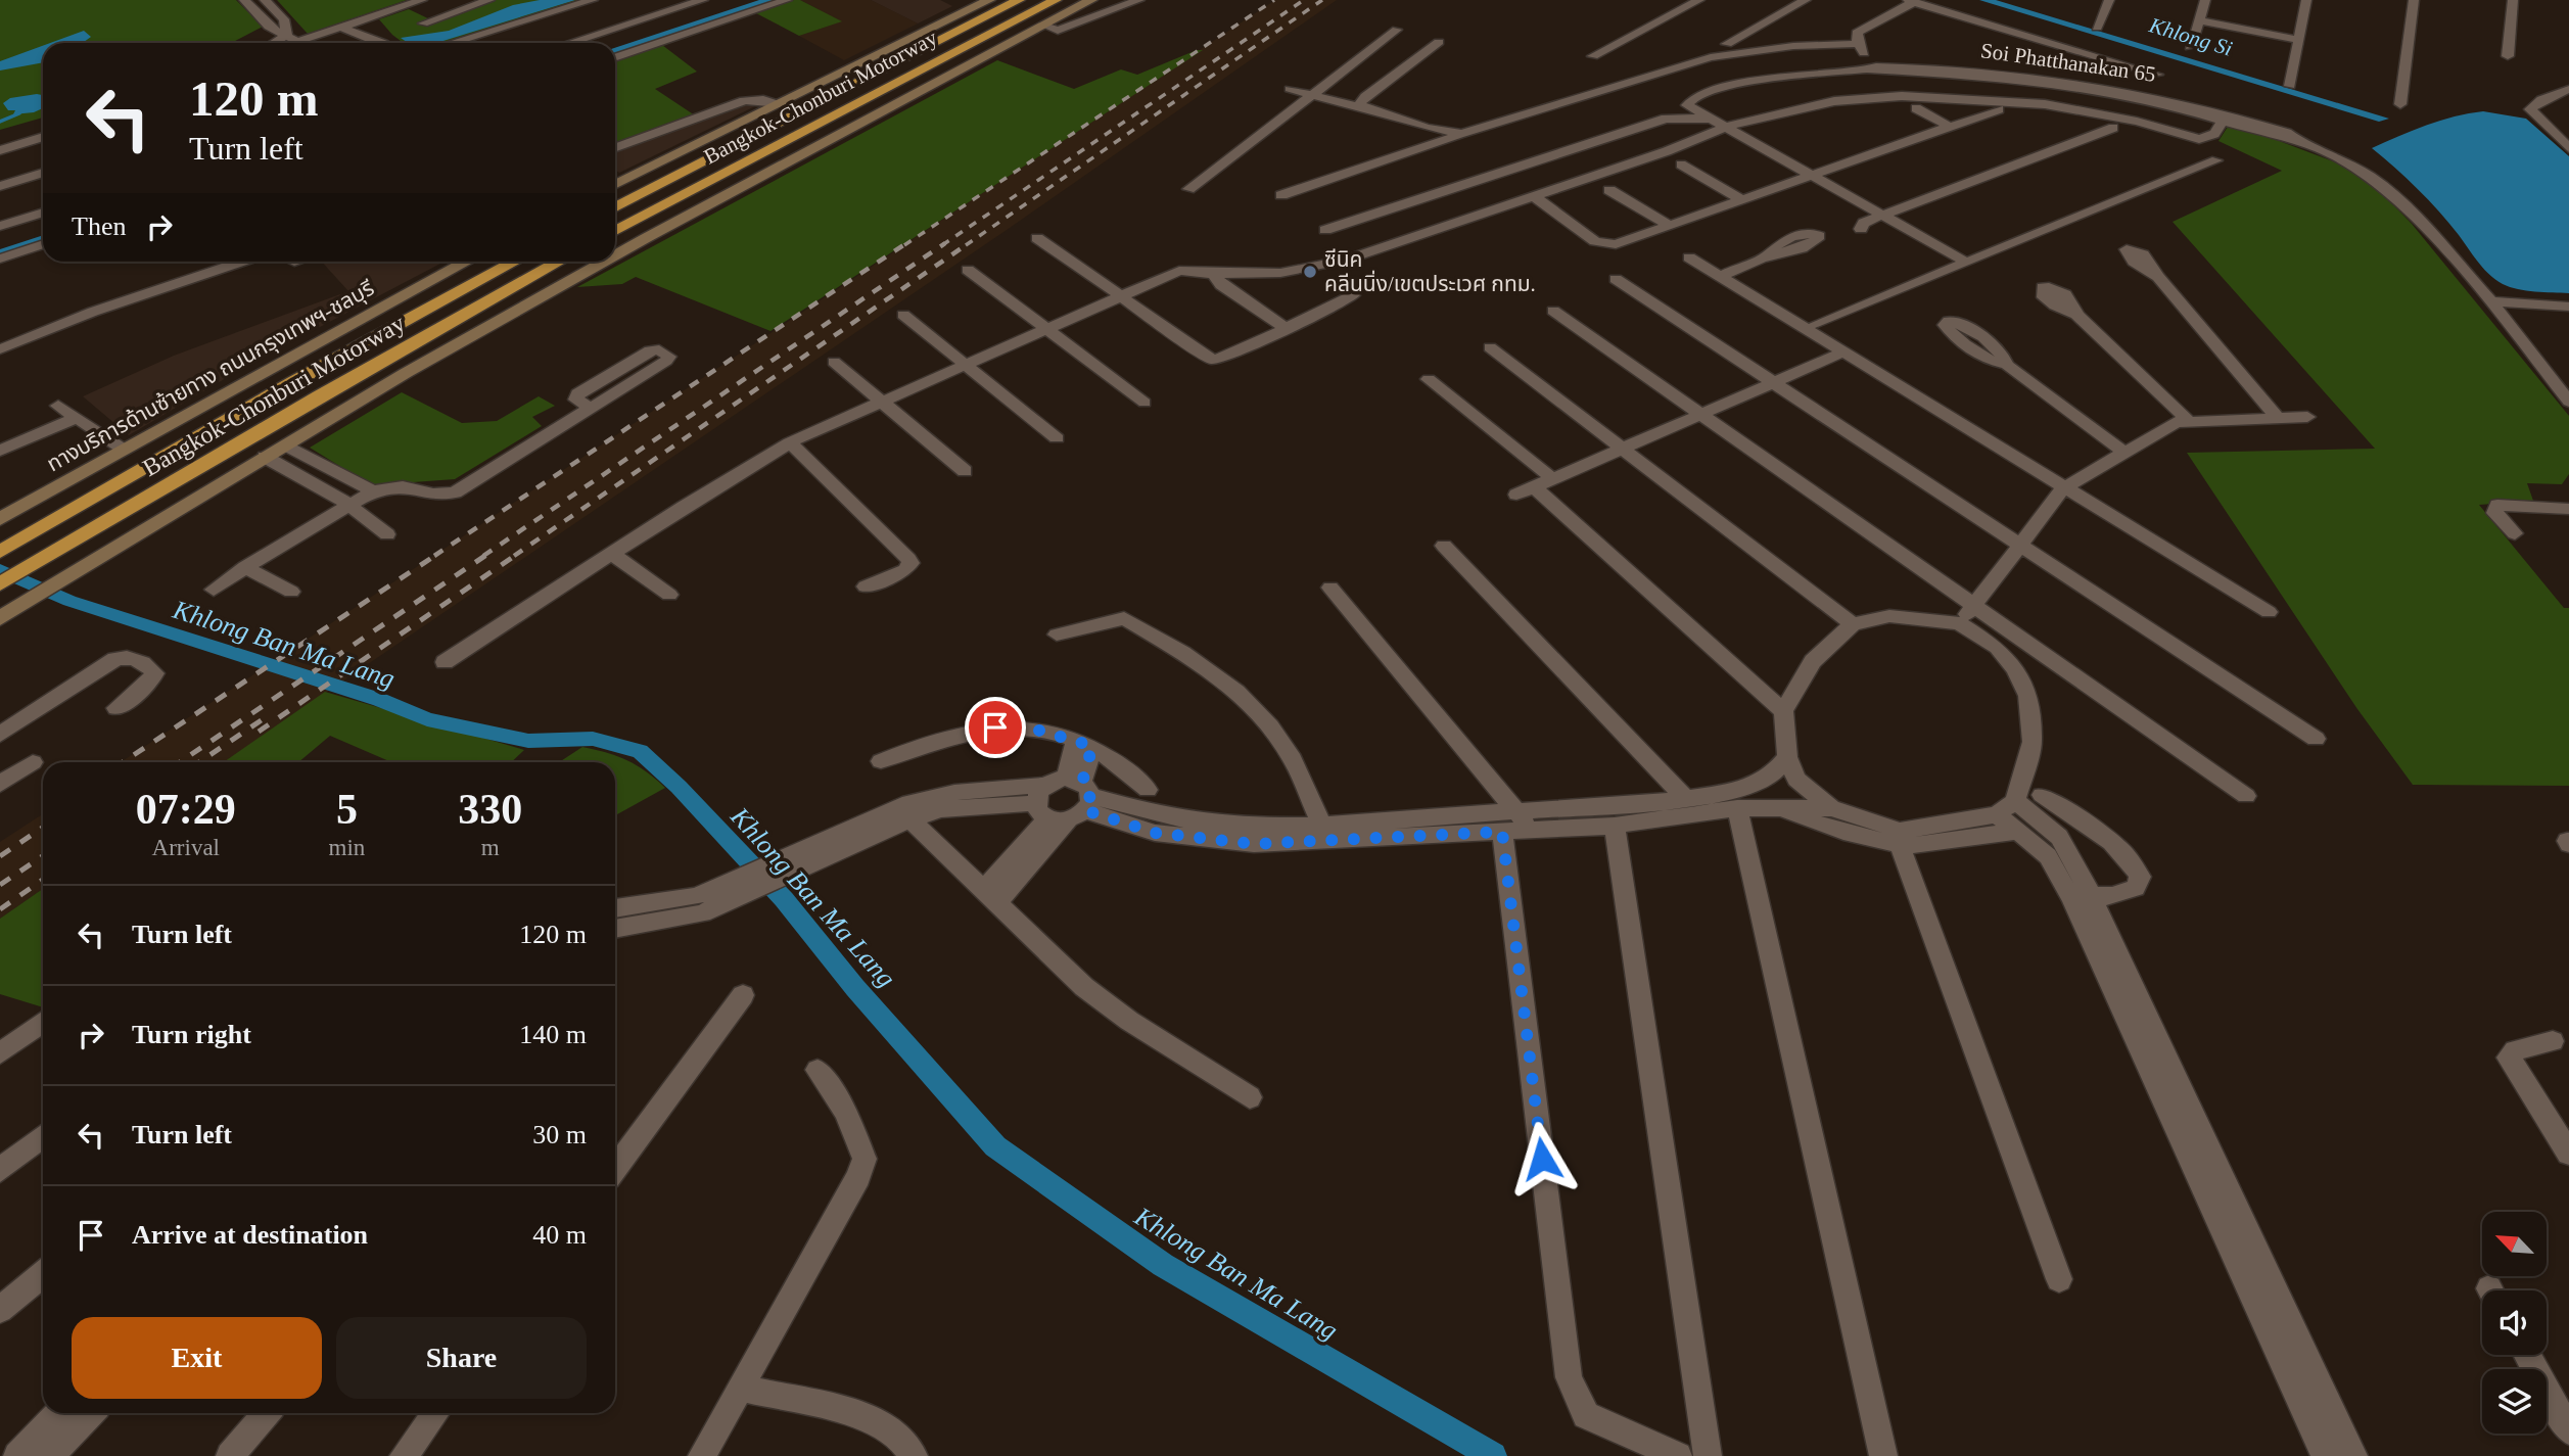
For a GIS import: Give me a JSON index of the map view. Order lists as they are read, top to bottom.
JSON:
{
  "streets": {
    "highway": ["Bangkok-Chonburi Motorway"],
    "main road": ["ทางบริการด้านซ้ายทาง ถนนกรุงเทพฯ-ชลบุรี"],
    "street": ["Soi Phatthanakan 65"]
  },
  "water": ["Khlong Si", "Khlong Ban Ma Lang"],
  "places": ["ซีนิค คลีนนิ่ง/เขตประเวศ กทม."],
  "north": "top left",
  "page": {
    "turn": ["120 m", "Turn left"],
    "then": "Then",
    "eta": [
      "07:29",
      "Arrival",
      "5",
      "min",
      "330",
      "m"
    ],
    "list": [
      {
        "name": "Turn left",
        "value": "120 m"
      },
      {
        "name": "Turn right",
        "value": "140 m"
      },
      {
        "name": "Turn left",
        "value": "30 m"
      },
      {
        "name": "Arrive at destination",
        "value": "40 m"
      }
    ],
    "buttons": ["Exit", "Share"]
  }
}
